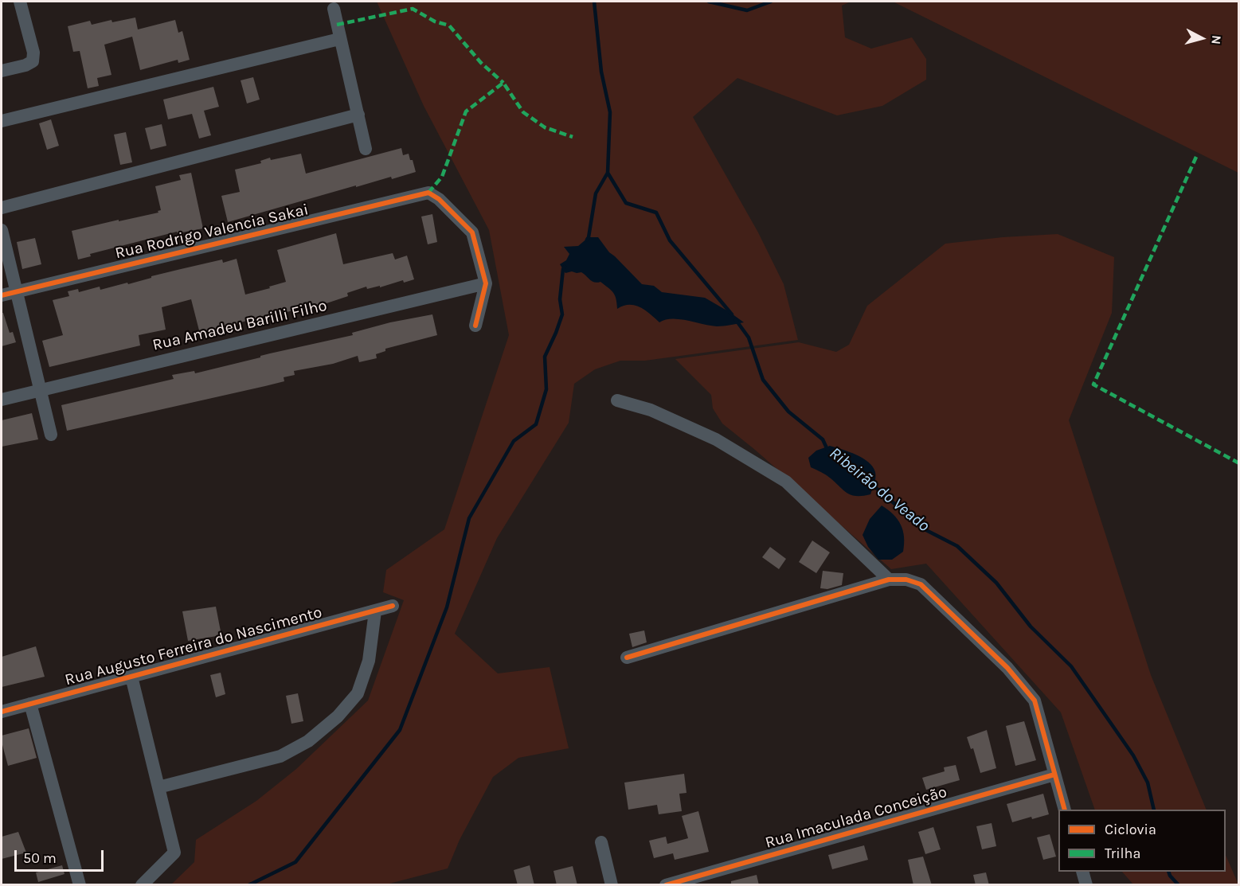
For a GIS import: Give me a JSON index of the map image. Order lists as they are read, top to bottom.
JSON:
{
  "streets": {
    "street": [
      "Rua Rodrigo Valencia Sakai",
      "Rua Amadeu Barilli Filho",
      "Rua Augusto Ferreira do Nascimento",
      "Rua Imaculada Conceição"
    ]
  },
  "crossings": [
    ["Rua Rodrigo Valencia Sakai", "Rua Amadeu Barilli Filho"]
  ],
  "water": ["Ribeirão do Veado"],
  "legend": ["Ciclovia", "Trilha"],
  "scale_bar": "50 m",
  "north": "right"
}
